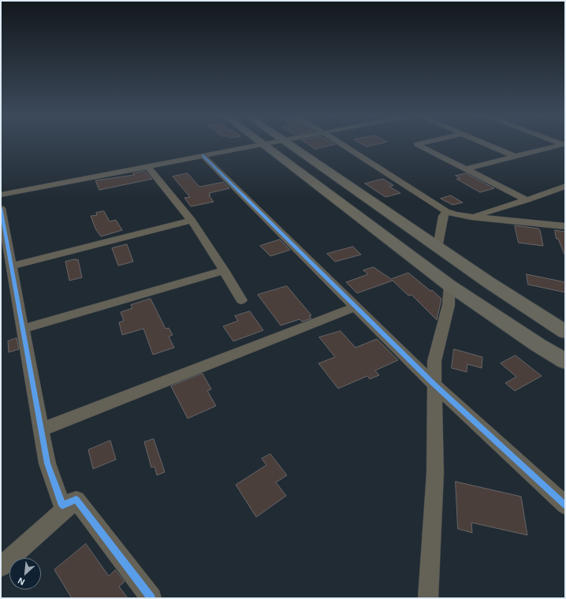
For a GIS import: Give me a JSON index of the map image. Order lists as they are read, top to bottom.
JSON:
{
  "north": "bottom left"
}
